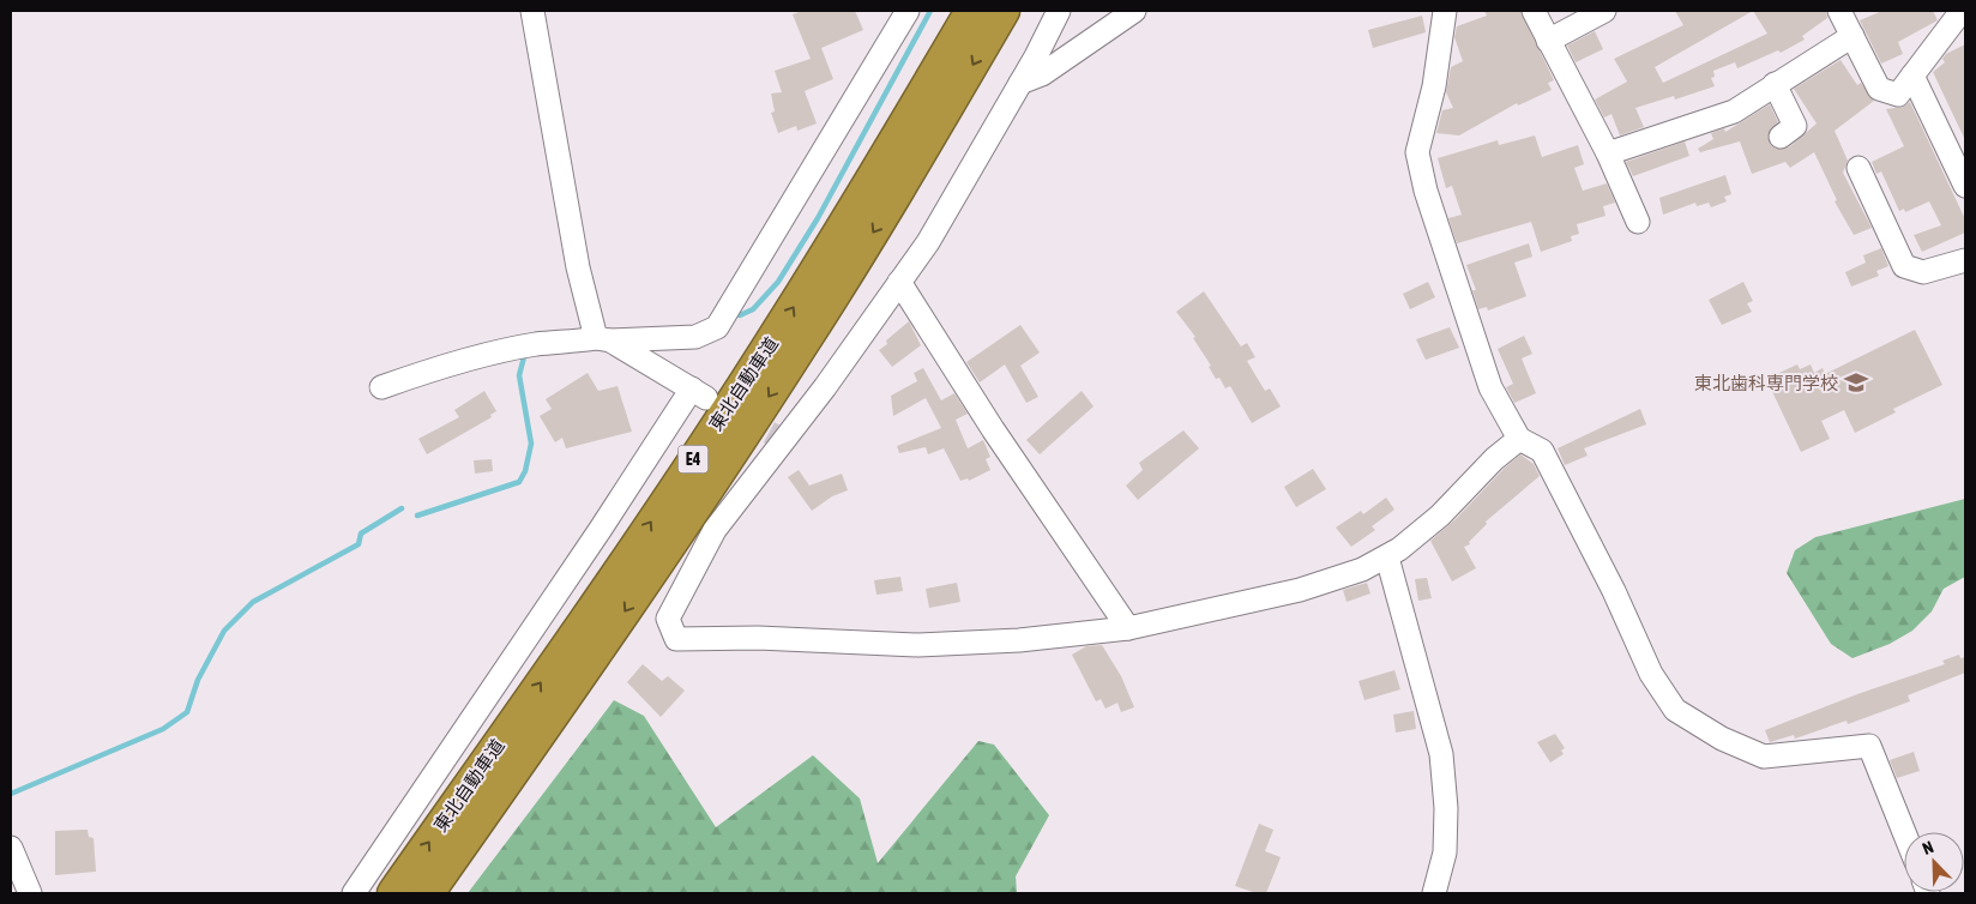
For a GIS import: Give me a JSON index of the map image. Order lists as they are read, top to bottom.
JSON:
{
  "streets": {
    "highway": ["東北自動車道", "E4"]
  },
  "places": {
    "school or university": ["東北歯科専門学校"]
  },
  "north": "top left"
}
